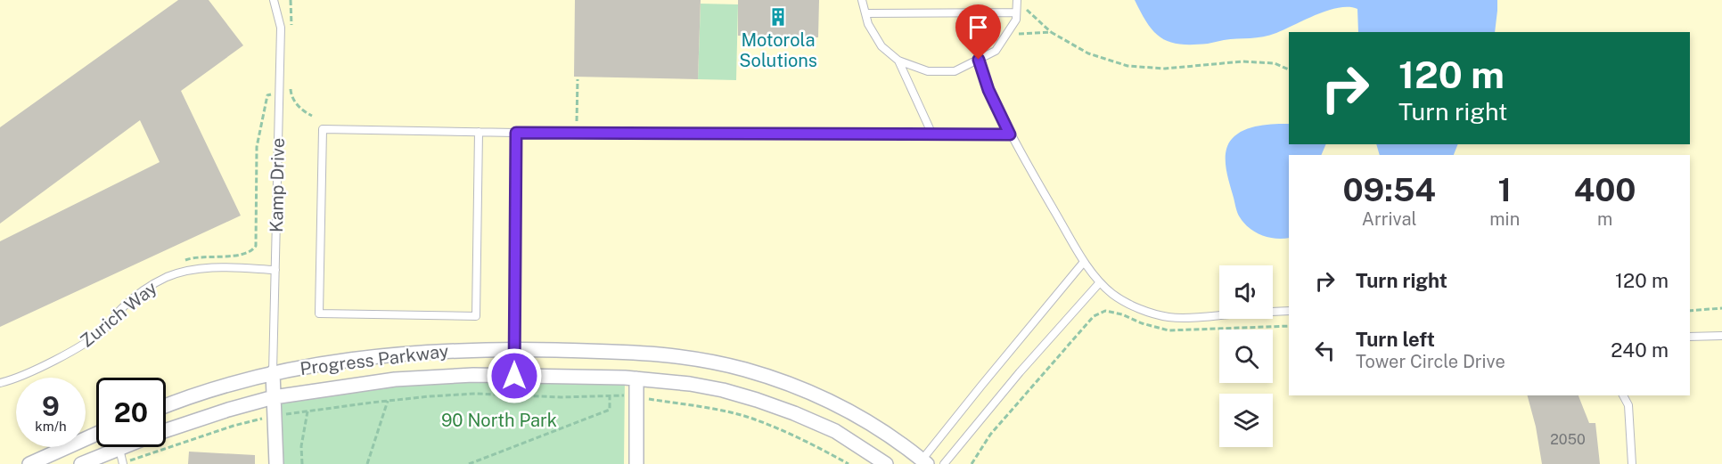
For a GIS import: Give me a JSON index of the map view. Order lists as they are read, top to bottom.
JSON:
{
  "streets": {
    "street": ["Progress Parkway"],
    "lane": ["Kamp Drive", "Zurich Way"]
  },
  "crossings": [
    ["Kamp Drive", "Zurich Way"],
    ["Kamp Drive", "Progress Parkway"]
  ],
  "parks": ["90 North Park"],
  "places": {
    "building": ["Motorola Solutions"]
  },
  "house_numbers": ["2050"],
  "page": {
    "turn": ["120 m", "Turn right"],
    "eta": [
      "09:54",
      "Arrival",
      "1",
      "min",
      "400",
      "m"
    ],
    "list": [
      {
        "name": "Turn right",
        "value": "120 m"
      },
      {
        "name": "Turn left",
        "note": "Tower Circle Drive",
        "value": "240 m"
      }
    ],
    "speed": "9 km/h",
    "limit": "20"
  }
}
